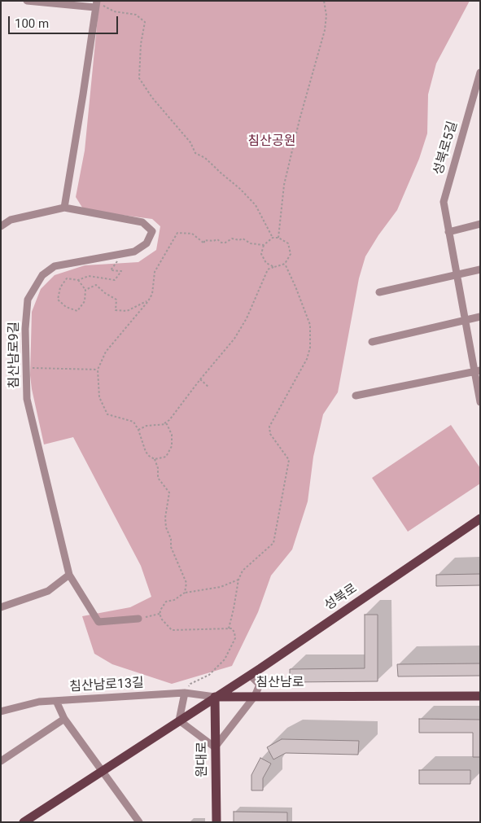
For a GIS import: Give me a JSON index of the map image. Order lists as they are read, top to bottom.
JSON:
{
  "streets": {
    "main road": ["성북로", "침산남로", "원대로"],
    "street": ["성북로5길", "침산남로9길", "침산남로13길"]
  },
  "crossings": [
    ["성북로", "침산남로"],
    ["성북로", "침산남로13길"],
    ["성북로", "원대로"],
    ["침산남로", "침산남로13길"],
    ["침산남로", "원대로"],
    ["침산남로13길", "원대로"]
  ],
  "parks": ["침산공원"],
  "scale_bar": "100 m"
}
